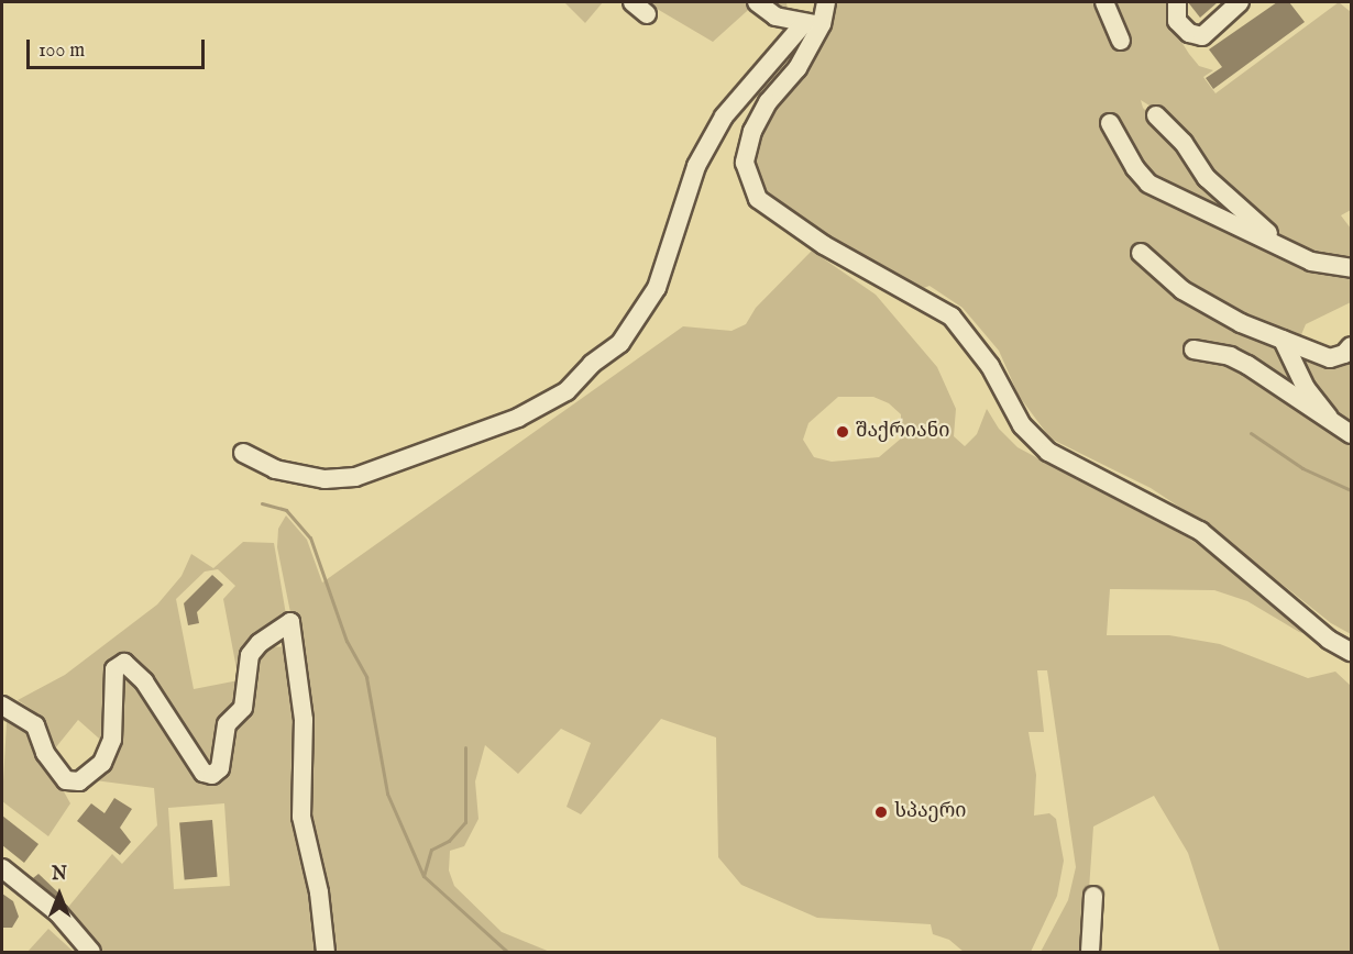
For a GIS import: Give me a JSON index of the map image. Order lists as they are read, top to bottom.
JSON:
{
  "places": ["შაქრიანი", "სპაერი"],
  "scale_bar": "100 m",
  "north": "top"
}
